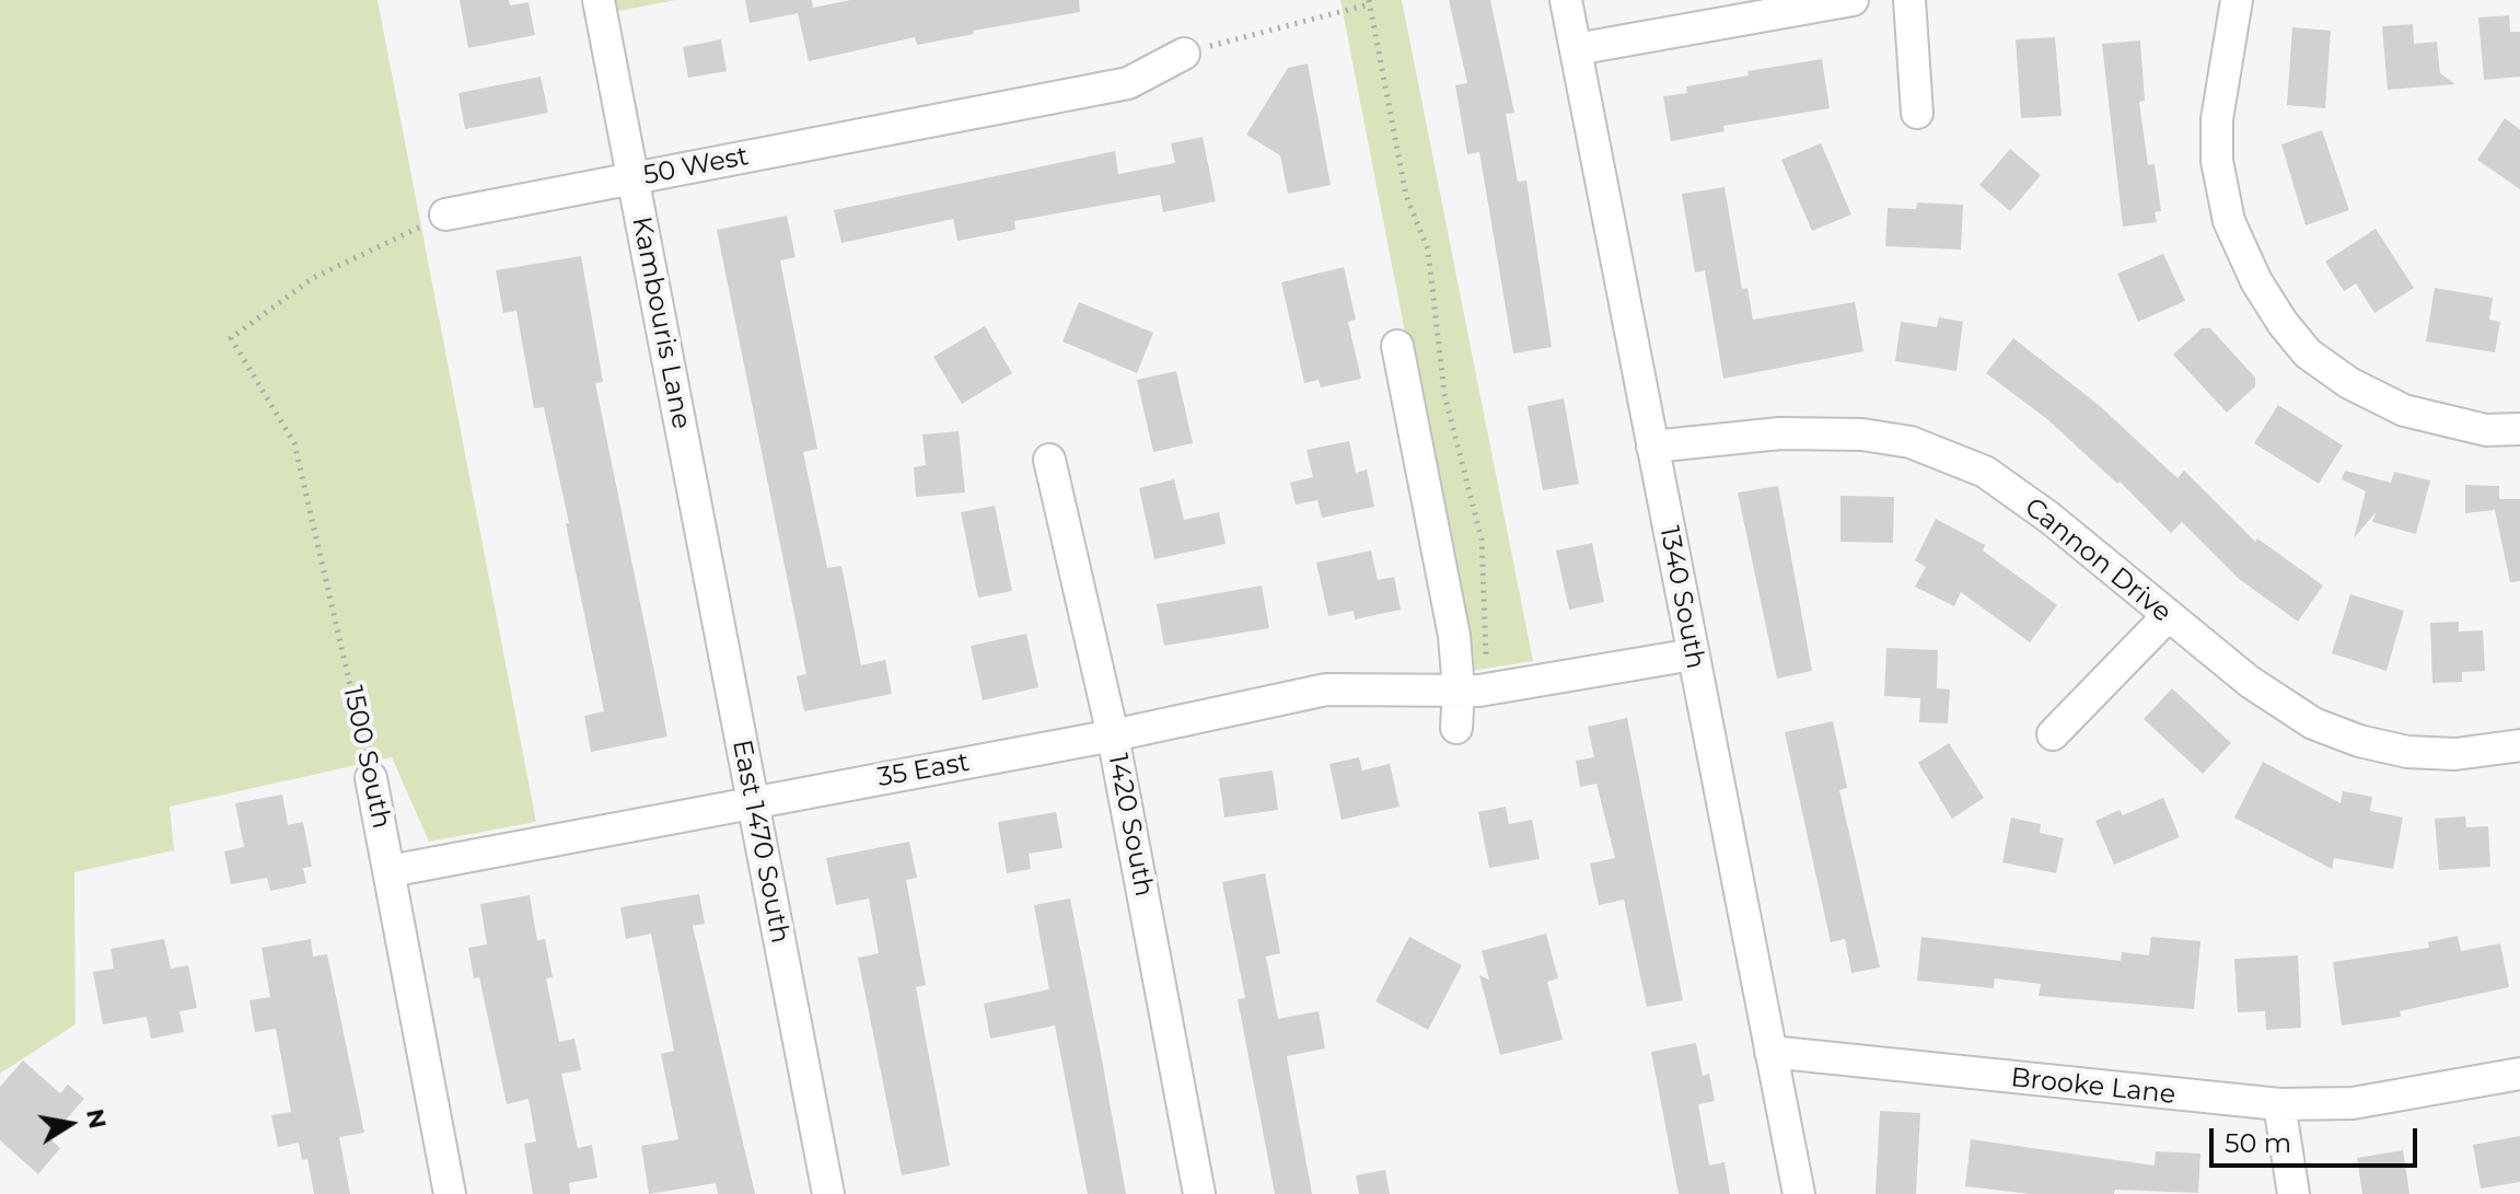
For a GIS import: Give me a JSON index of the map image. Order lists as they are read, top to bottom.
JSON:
{
  "streets": {
    "street": [
      "50 West",
      "Kambouris Lane",
      "Cannon Drive",
      "1340 South",
      "1500 South",
      "35 East",
      "1420 South",
      "East 1470 South",
      "Brooke Lane"
    ]
  },
  "crossings": [
    ["50 West", "Kambouris Lane"],
    ["50 West", "1500 South"],
    ["Kambouris Lane", "East 1470 South"],
    ["Cannon Drive", "1340 South"],
    ["1340 South", "35 East"],
    ["1340 South", "Brooke Lane"],
    ["1500 South", "35 East"],
    ["35 East", "1420 South"],
    ["35 East", "East 1470 South"]
  ],
  "scale_bar": "50 m",
  "north": "right"
}
